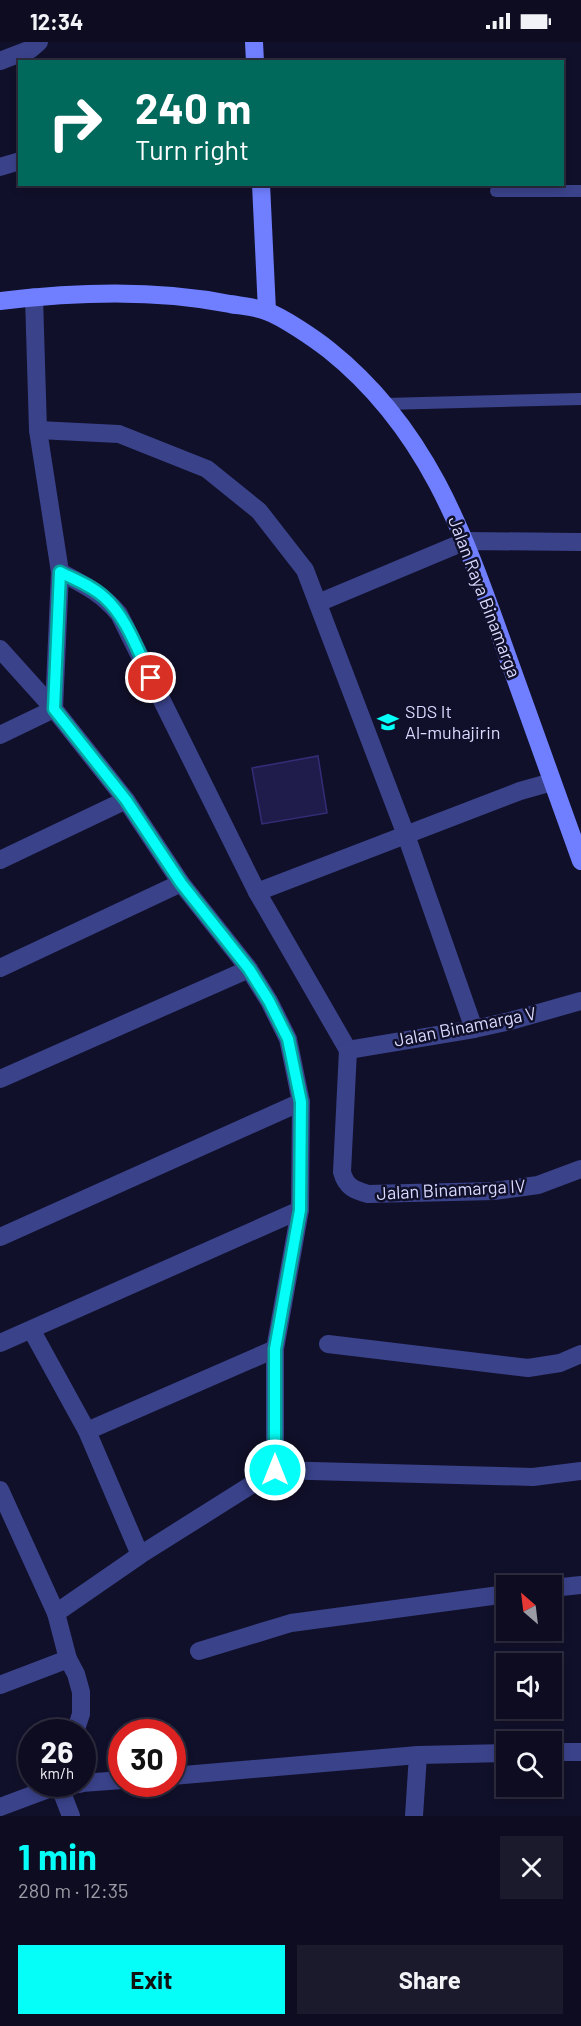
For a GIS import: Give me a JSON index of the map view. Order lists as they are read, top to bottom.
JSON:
{
  "streets": {
    "street": ["Jalan Raya Binamarga", "Jalan Binamarga V", "Jalan Binamarga IV"]
  },
  "crossings": [
    ["Jalan Binamarga V", "Jalan Binamarga IV"]
  ],
  "places": {
    "school or university": ["SDS It Al-muhajirin"]
  },
  "north": "top left",
  "page": {
    "status": "12:34",
    "turn": ["240 m", "Turn right"],
    "speed": "26 km/h",
    "limit": "30",
    "heading": ["1 min", "280 m · 12:35"],
    "buttons": ["Exit", "Share"]
  }
}
